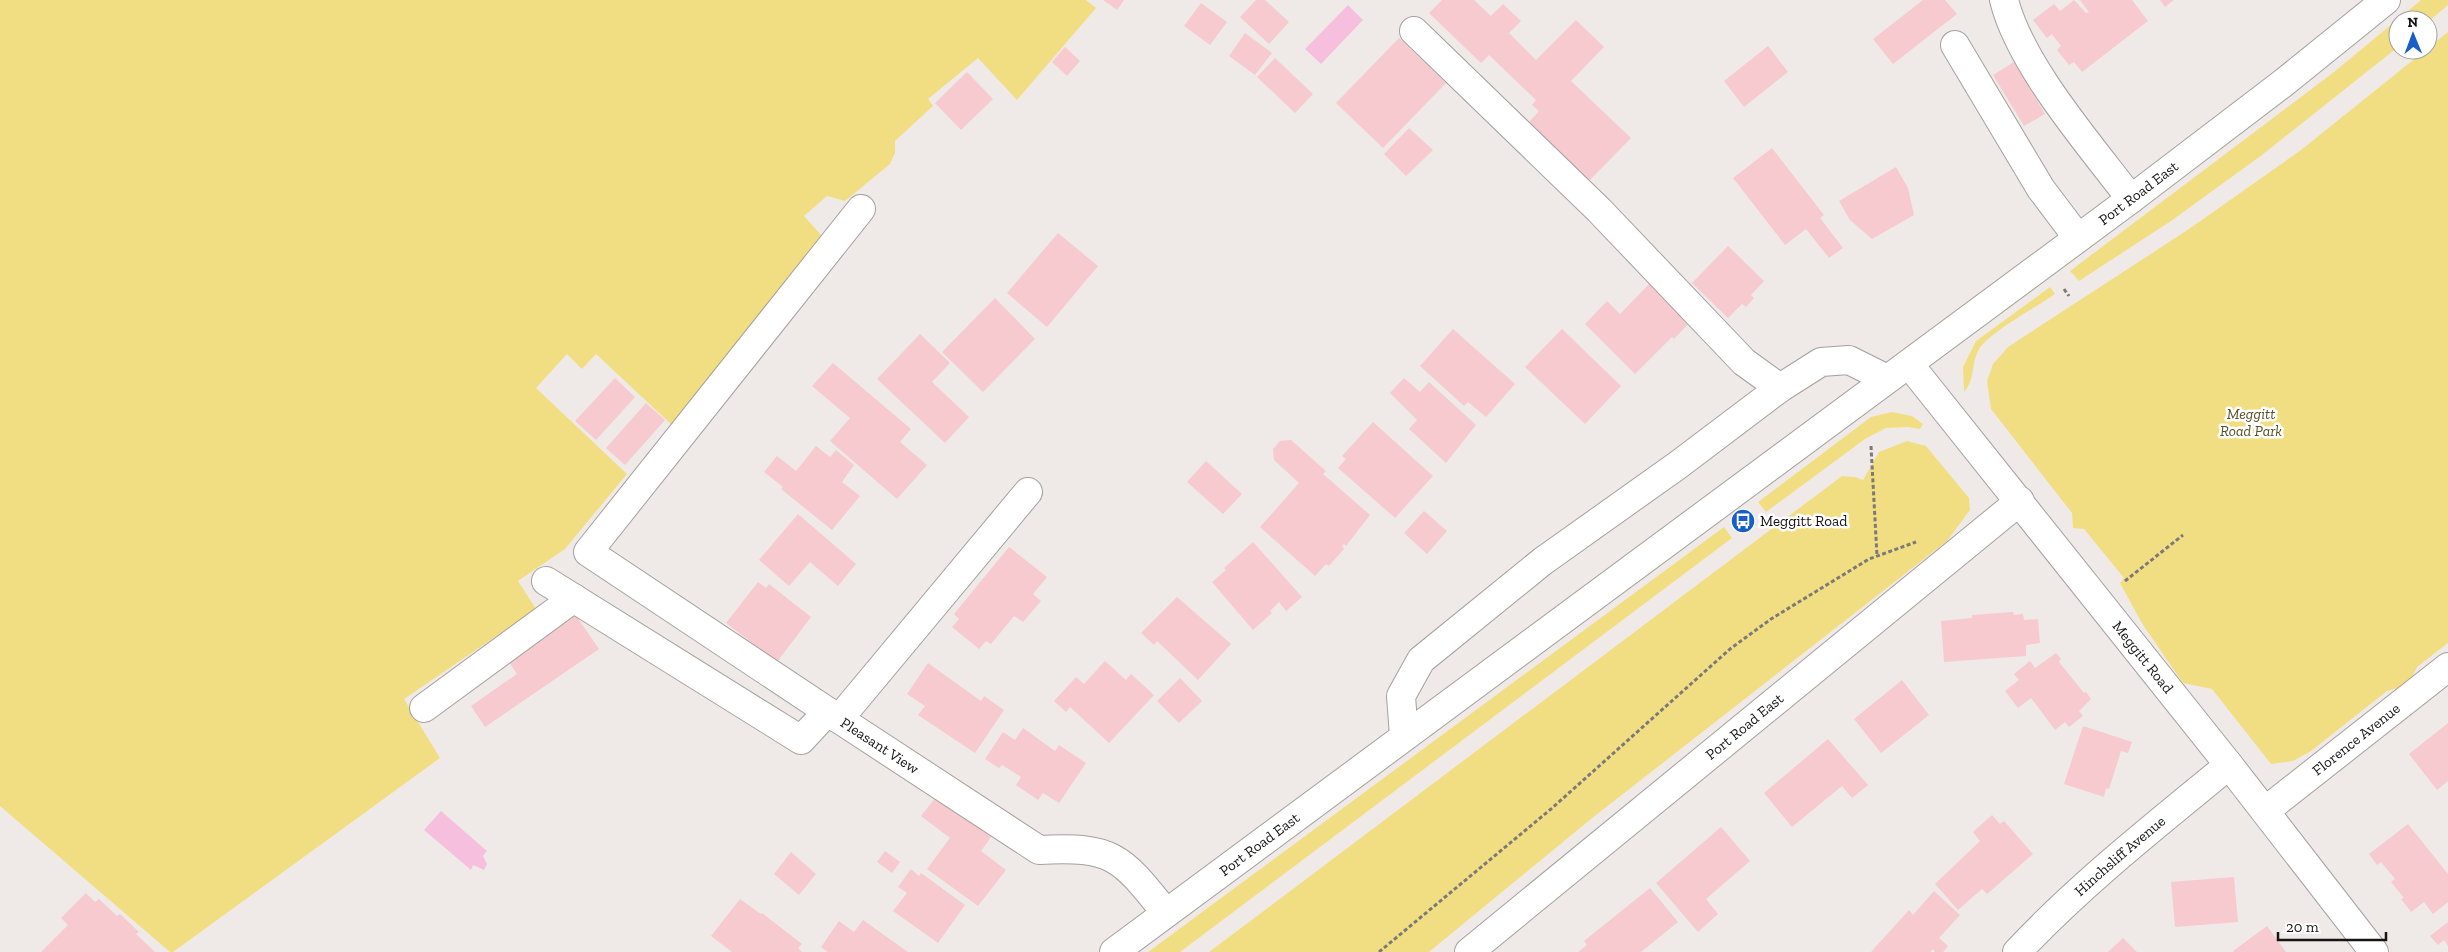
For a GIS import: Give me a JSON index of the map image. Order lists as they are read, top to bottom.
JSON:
{
  "streets": {
    "street": [
      "Port Road East",
      "Meggitt Road",
      "Florence Avenue",
      "Pleasant View",
      "Hinchsliff Avenue"
    ]
  },
  "crossings": [
    ["Port Road East", "Meggitt Road"],
    ["Port Road East", "Pleasant View"],
    ["Meggitt Road", "Florence Avenue"],
    ["Meggitt Road", "Hinchsliff Avenue"]
  ],
  "parks": ["Meggitt Road Park"],
  "places": {
    "bus stop": ["Meggitt Road"]
  },
  "scale_bar": "20 m",
  "north": "top"
}
